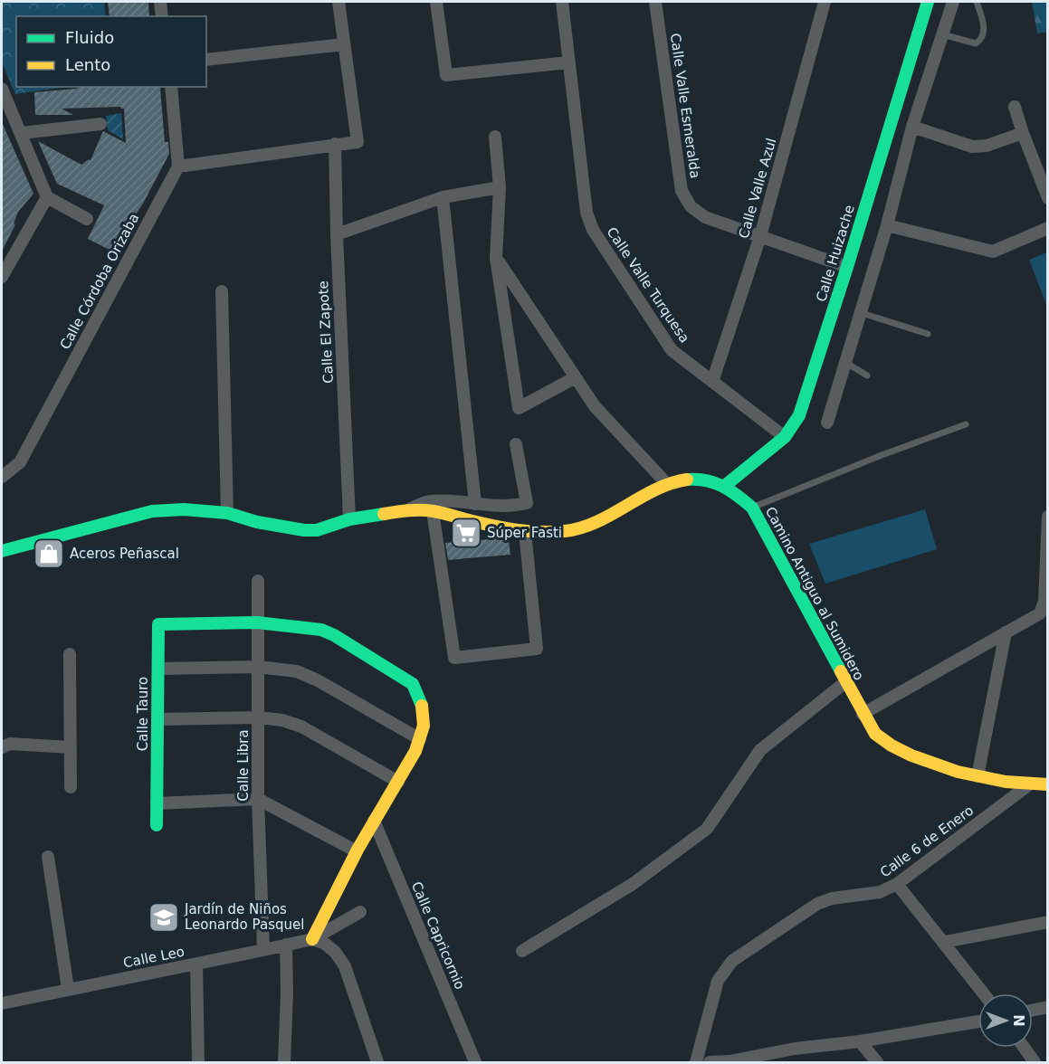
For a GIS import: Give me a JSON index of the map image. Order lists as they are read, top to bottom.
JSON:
{
  "streets": {
    "main road": ["Calle Huizache", "Camino Antiguo al Sumidero", "Calle Tauro"],
    "street": [
      "Calle Valle Esmeralda",
      "Calle Valle Azul",
      "Calle Córdoba Orizaba",
      "Calle Valle Turquesa",
      "Calle El Zapote",
      "Calle Libra",
      "Calle 6 de Enero",
      "Calle Capricornio",
      "Calle Leo"
    ]
  },
  "crossings": [
    ["Calle Valle Esmeralda", "Calle Valle Azul"],
    ["Calle Valle Esmeralda", "Calle Huizache"],
    ["Calle Valle Azul", "Calle Valle Turquesa"],
    ["Calle Huizache", "Calle Valle Turquesa"],
    ["Calle Huizache", "Camino Antiguo al Sumidero"],
    ["Calle El Zapote", "Camino Antiguo al Sumidero"],
    ["Camino Antiguo al Sumidero", "Calle 6 de Enero"],
    ["Calle Tauro", "Calle Libra"],
    ["Calle Libra", "Calle Leo"]
  ],
  "places": {
    "supermarket": ["Súper Fasti"],
    "shop": ["Aceros Peñascal"],
    "school or university": ["Jardín de Niños Leonardo Pasquel"]
  },
  "legend": ["Fluido", "Lento"],
  "north": "right"
}
